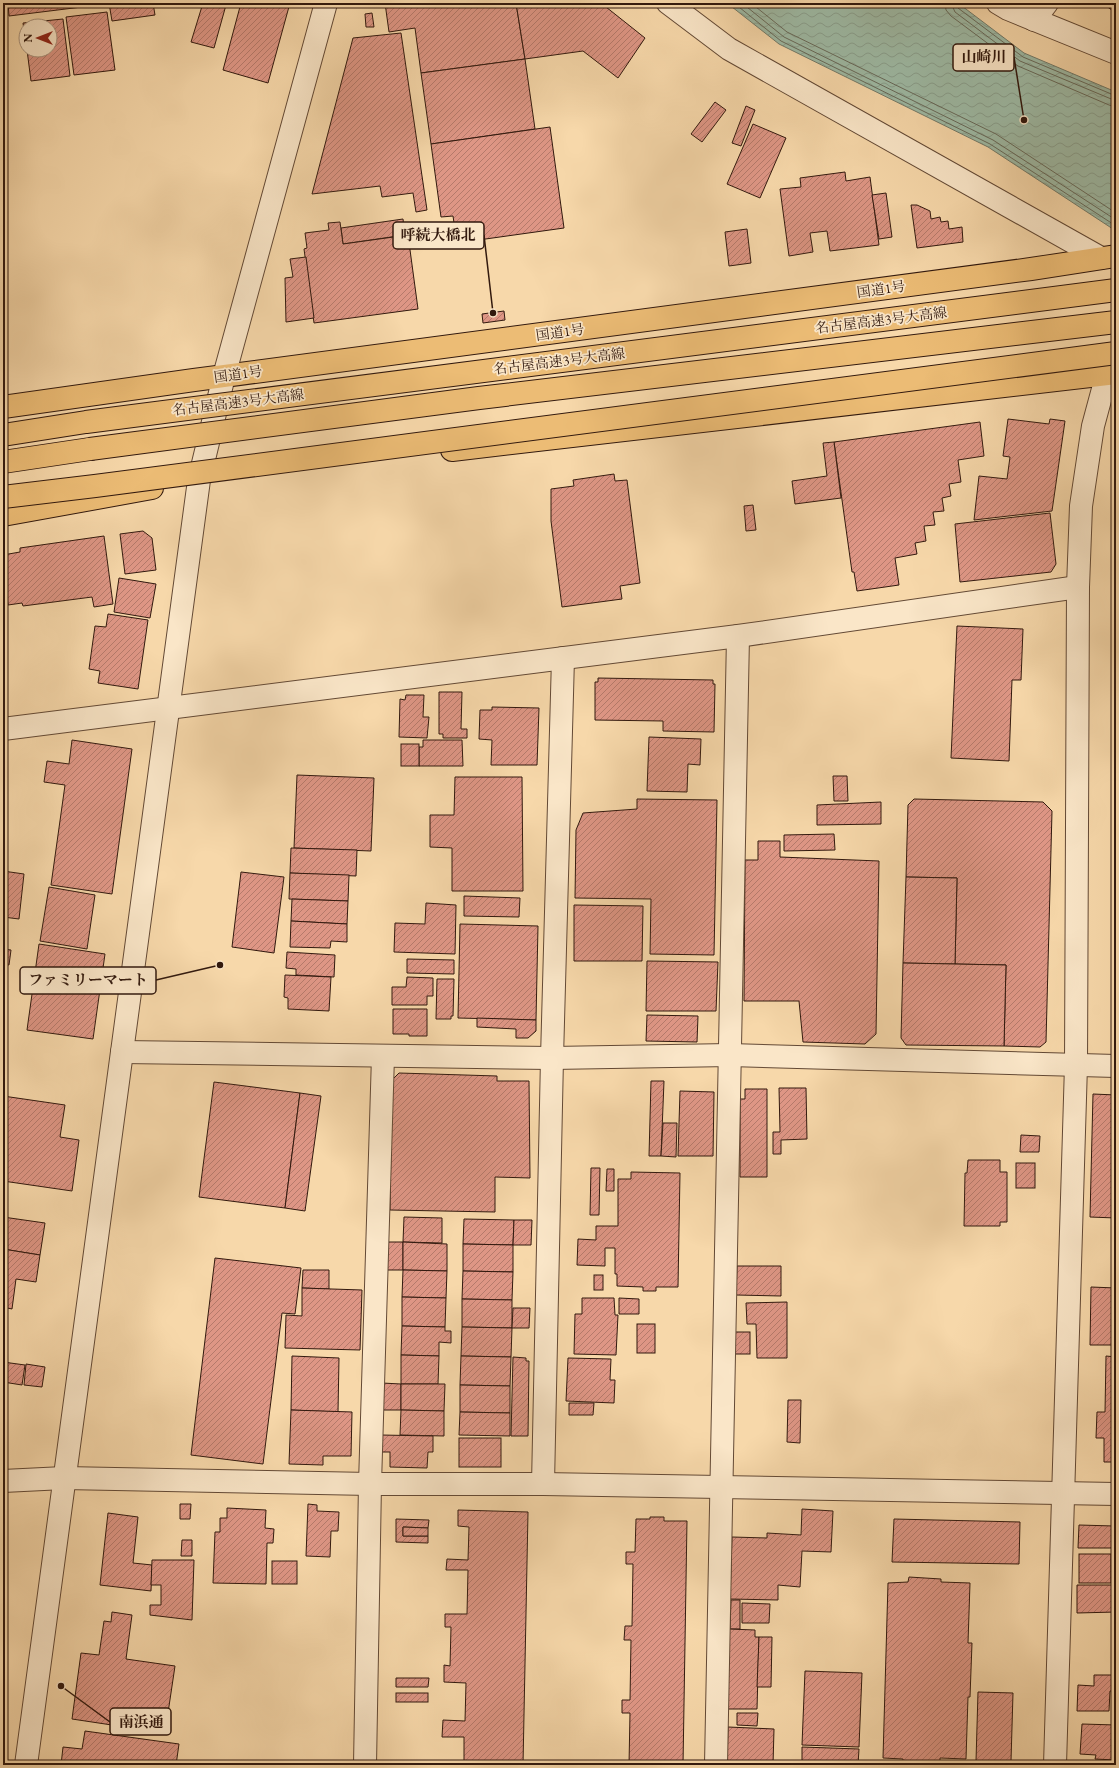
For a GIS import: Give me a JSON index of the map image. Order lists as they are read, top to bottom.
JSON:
{
  "streets": {
    "highway": ["国道1号", "名古屋高速3号大高線"]
  },
  "places": [
    "山崎川",
    "呼続大橋北",
    "ファミリーマート",
    "南浜通"
  ],
  "north": "left"
}
